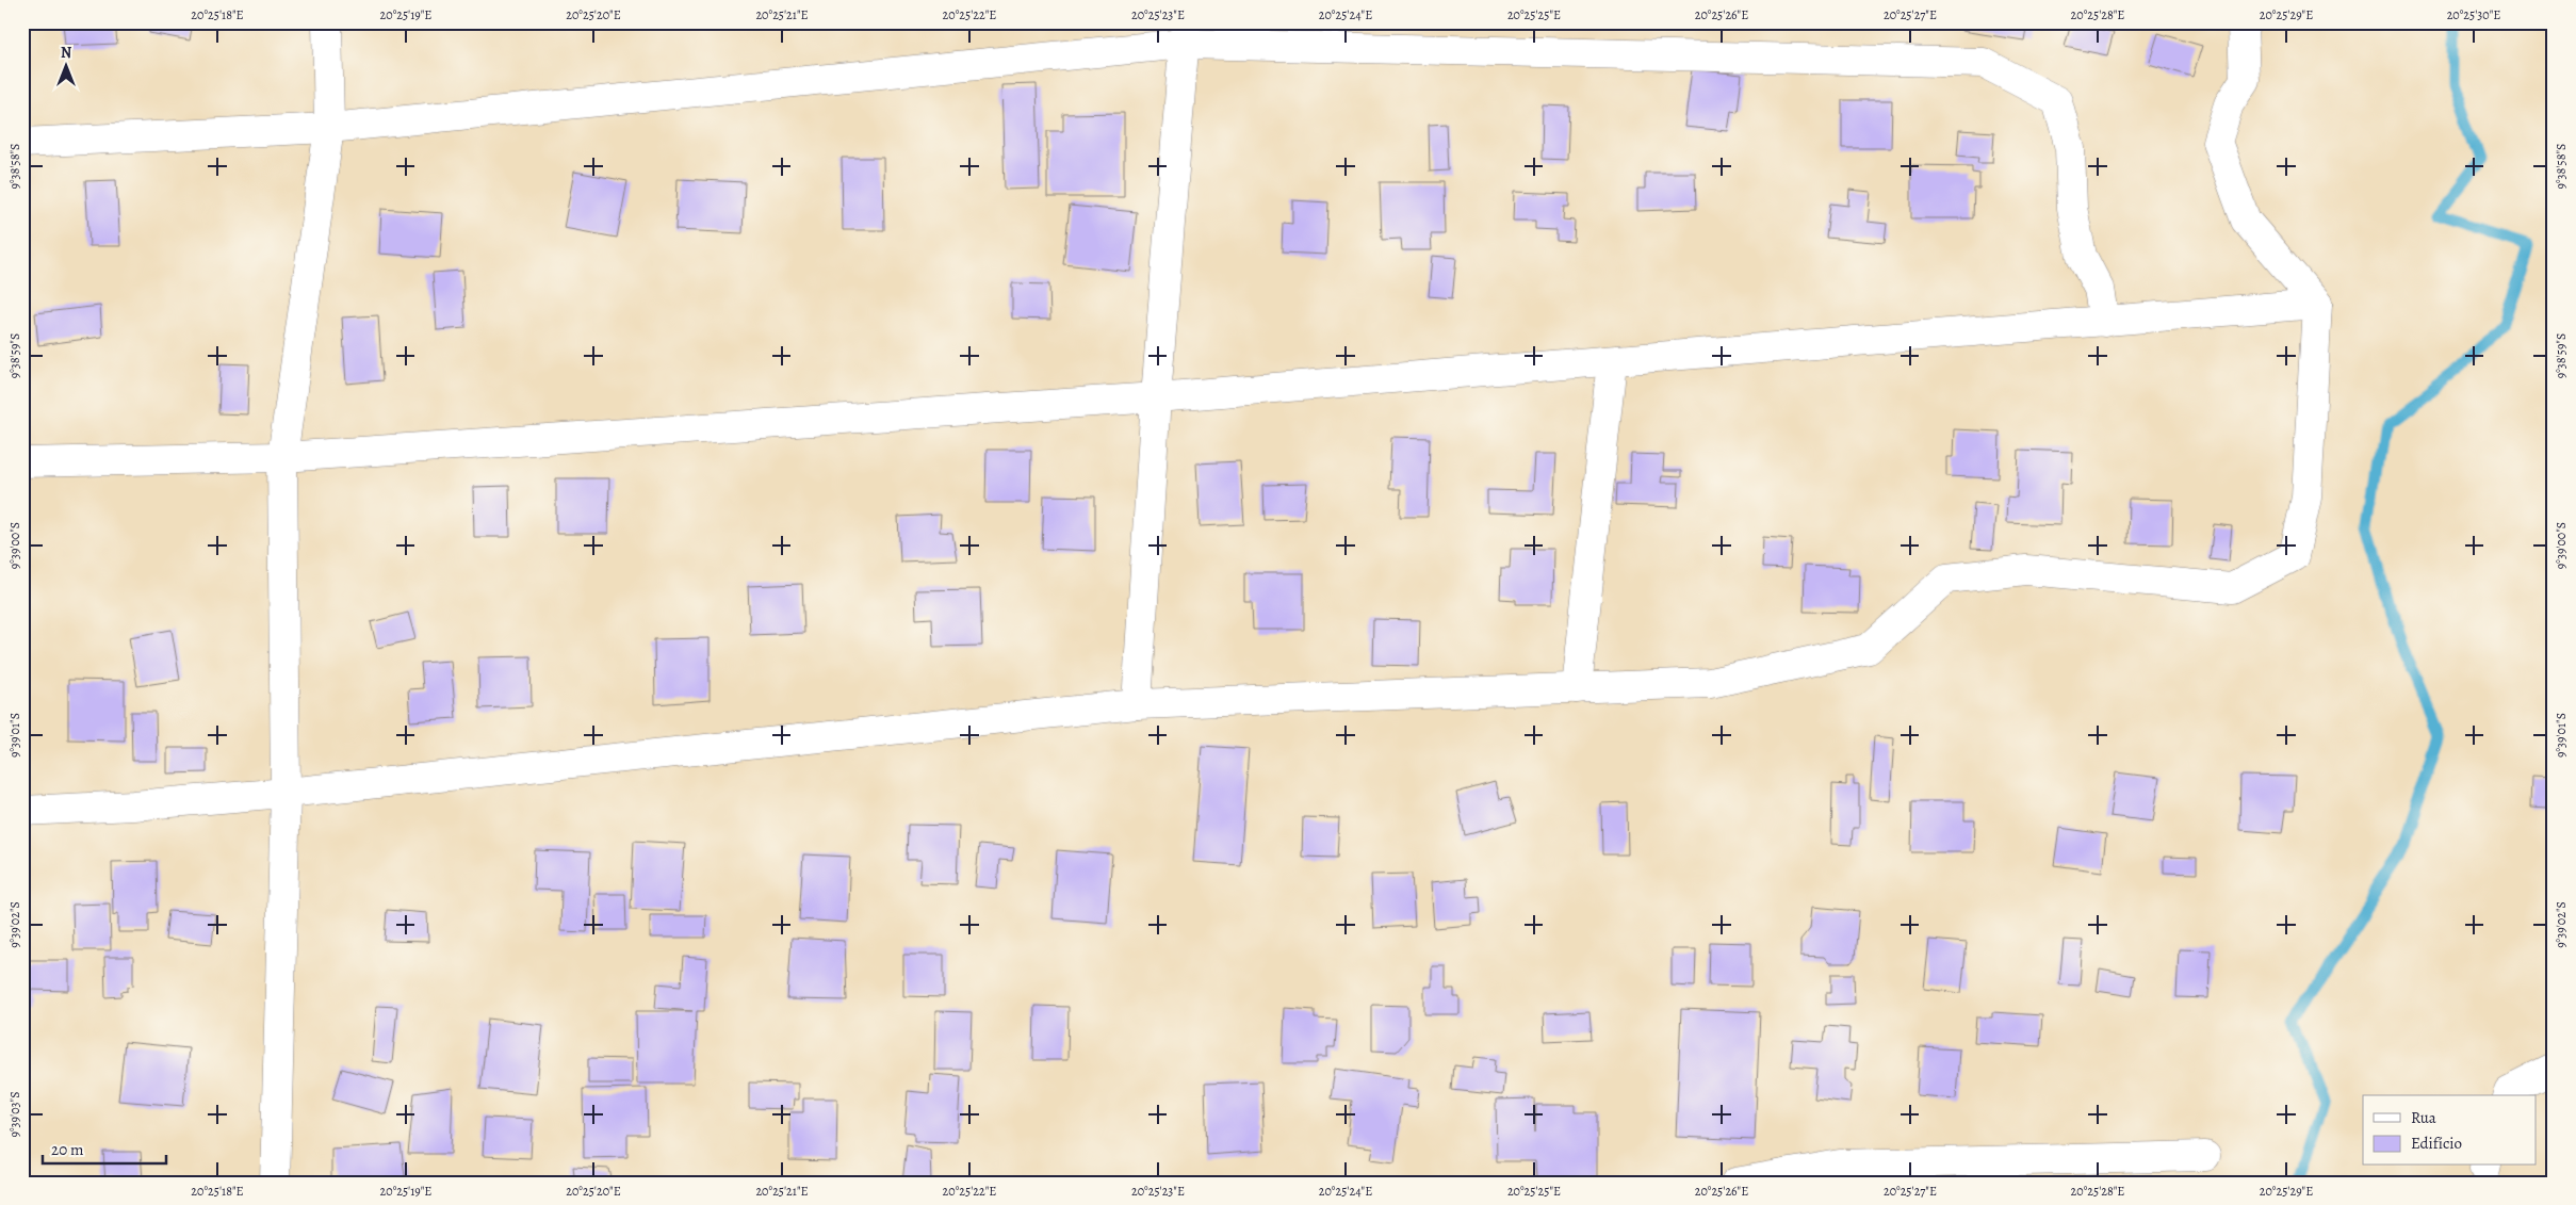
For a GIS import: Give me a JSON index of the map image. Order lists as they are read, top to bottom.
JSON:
{
  "legend": ["Rua", "Edifício"],
  "scale_bar": "20 m",
  "north": "top",
  "coordinates": [
    "20°25'18\"E",
    "20°25'19\"E",
    "20°25'20\"E",
    "20°25'21\"E",
    "20°25'22\"E",
    "20°25'23\"E",
    "20°25'24\"E",
    "20°25'25\"E",
    "20°25'26\"E",
    "20°25'27\"E",
    "20°25'28\"E",
    "20°25'29\"E",
    "20°25'30\"E",
    "9°38'58\"S",
    "9°38'59\"S",
    "9°39'00\"S",
    "9°39'01\"S",
    "9°39'02\"S",
    "9°39'03\"S"
  ]
}
